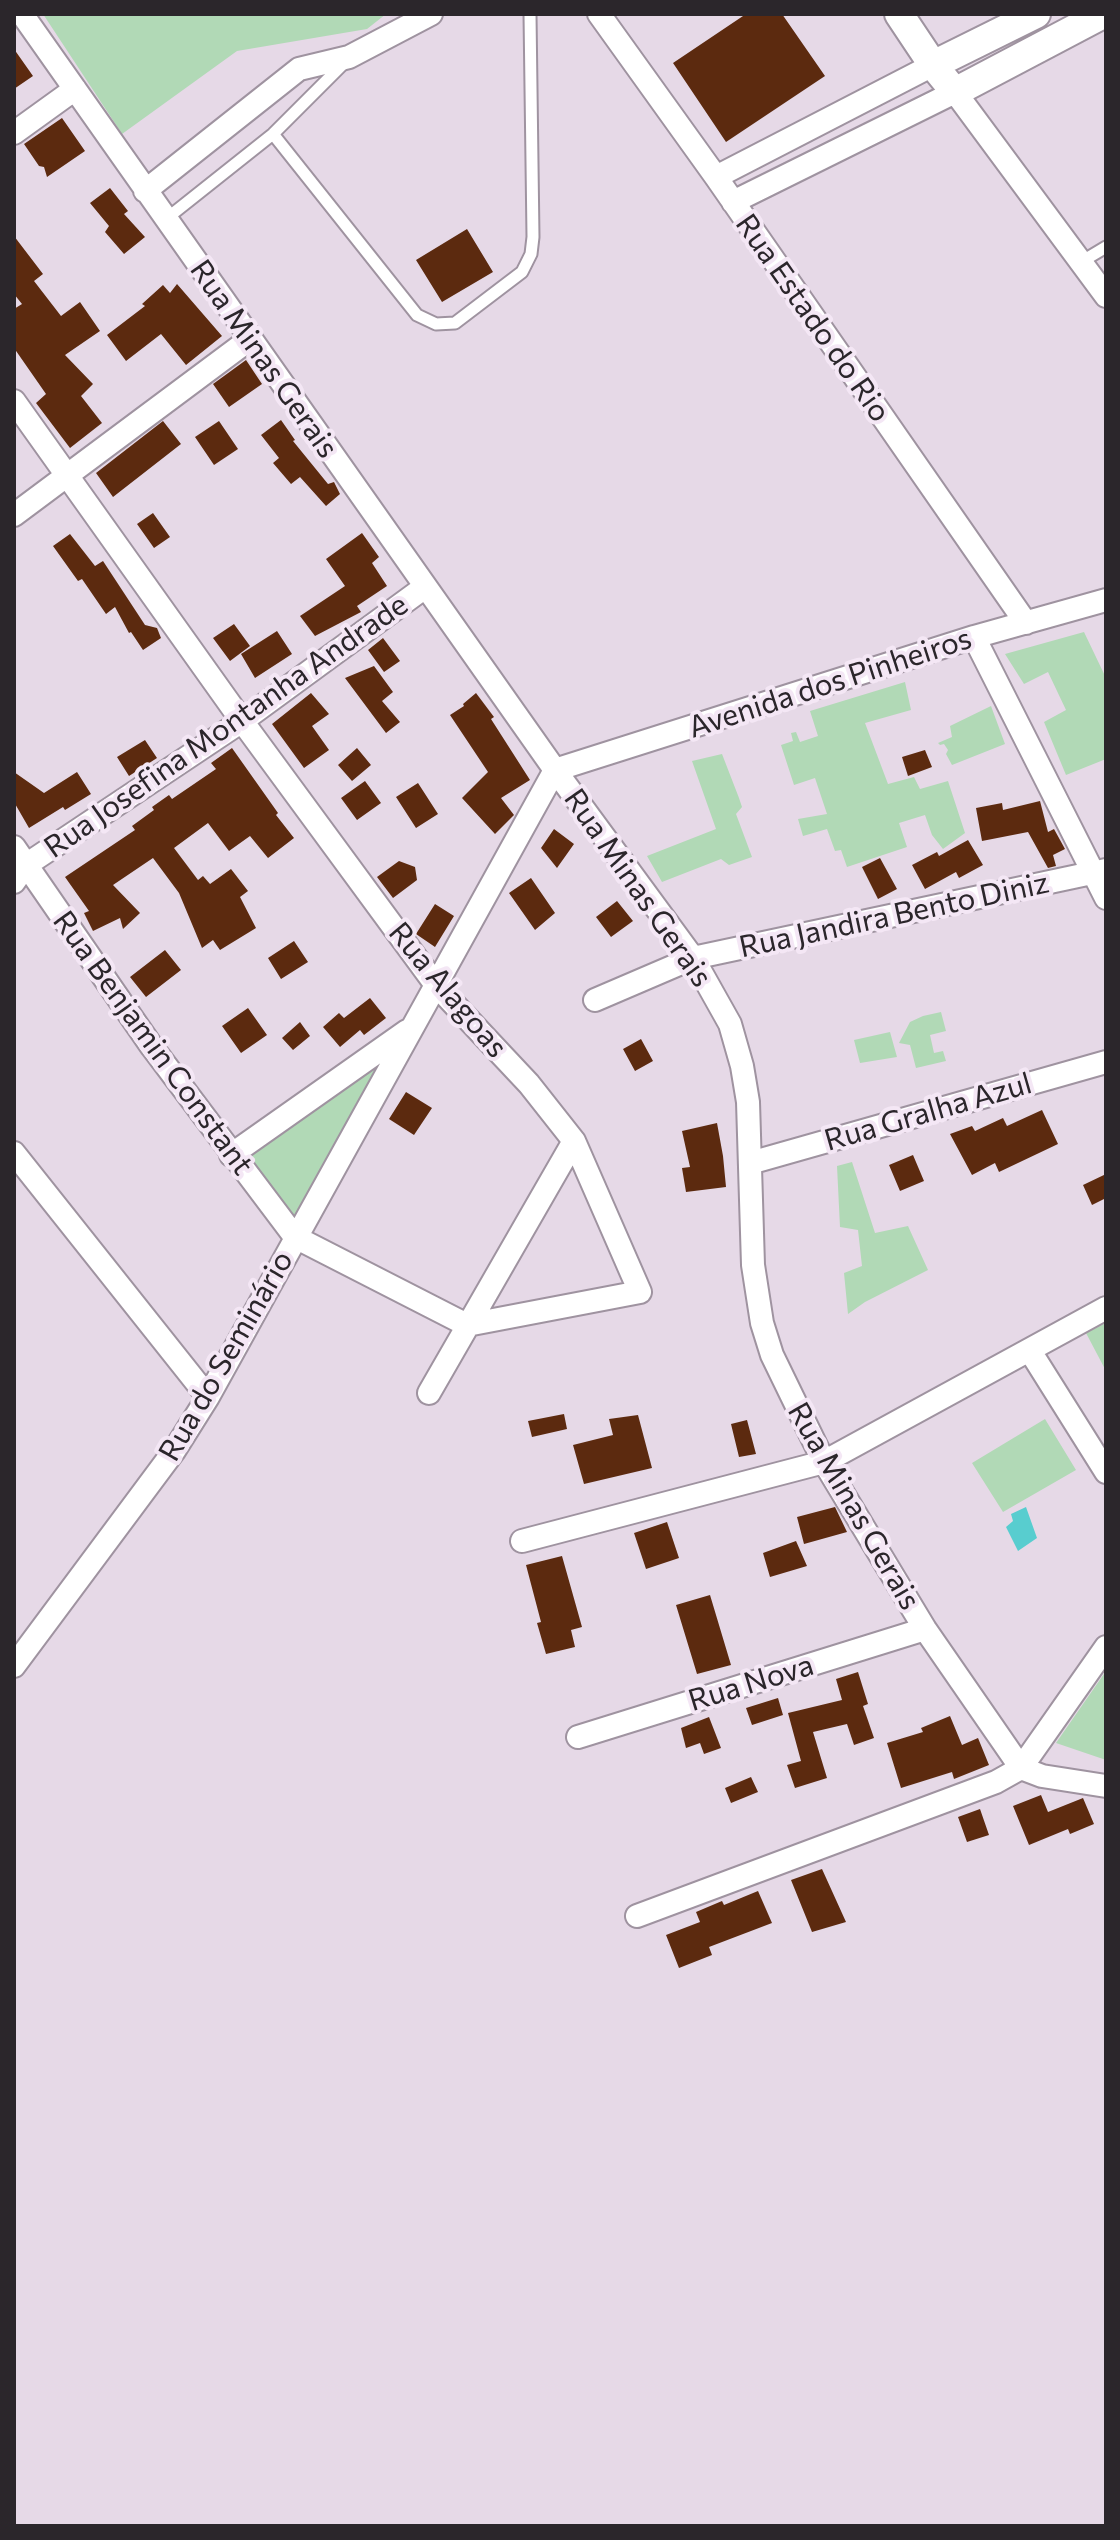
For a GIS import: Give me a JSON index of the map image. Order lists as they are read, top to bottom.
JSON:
{
  "streets": {
    "street": [
      "Rua Estado do Rio",
      "Rua Minas Gerais",
      "Avenida dos Pinheiros",
      "Rua Josefina Montanha Andrade",
      "Rua Jandira Bento Diniz",
      "Rua Alagoas",
      "Rua Benjamin Constant",
      "Rua Gralha Azul",
      "Rua do Seminário",
      "Rua Nova"
    ]
  },
  "crossings": [
    ["Rua Estado do Rio", "Avenida dos Pinheiros"],
    ["Rua Minas Gerais", "Avenida dos Pinheiros"],
    ["Rua Minas Gerais", "Rua Josefina Montanha Andrade"],
    ["Rua Minas Gerais", "Rua Jandira Bento Diniz"],
    ["Rua Minas Gerais", "Rua Gralha Azul"],
    ["Rua Minas Gerais", "Rua do Seminário"],
    ["Rua Minas Gerais", "Rua Nova"],
    ["Avenida dos Pinheiros", "Rua do Seminário"],
    ["Rua Josefina Montanha Andrade", "Rua Alagoas"],
    ["Rua Josefina Montanha Andrade", "Rua Benjamin Constant"],
    ["Rua Alagoas", "Rua do Seminário"],
    ["Rua Benjamin Constant", "Rua do Seminário"]
  ]
}
